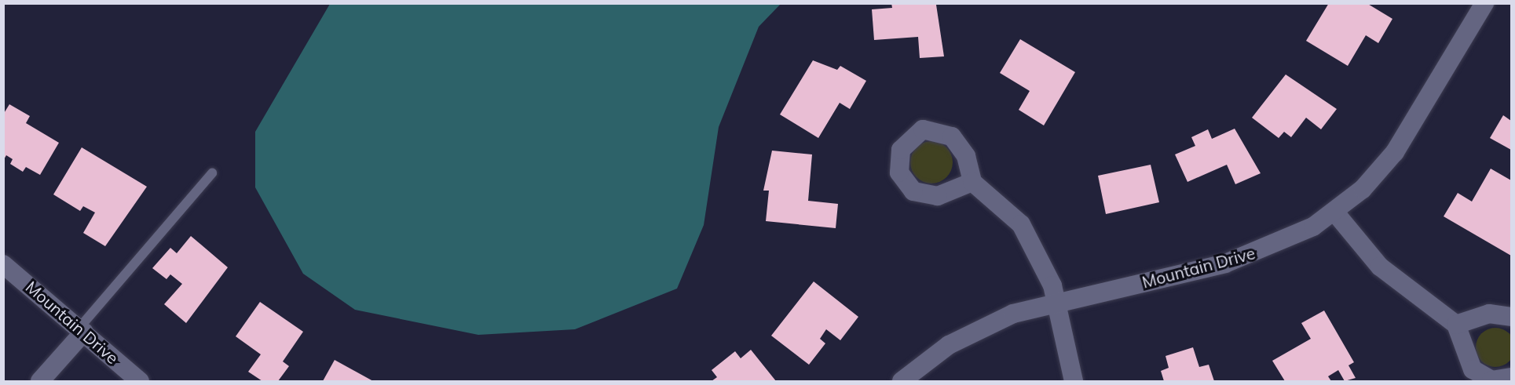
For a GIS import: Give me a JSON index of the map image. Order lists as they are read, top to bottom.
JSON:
{
  "streets": {
    "street": ["Mountain Drive"]
  }
}
